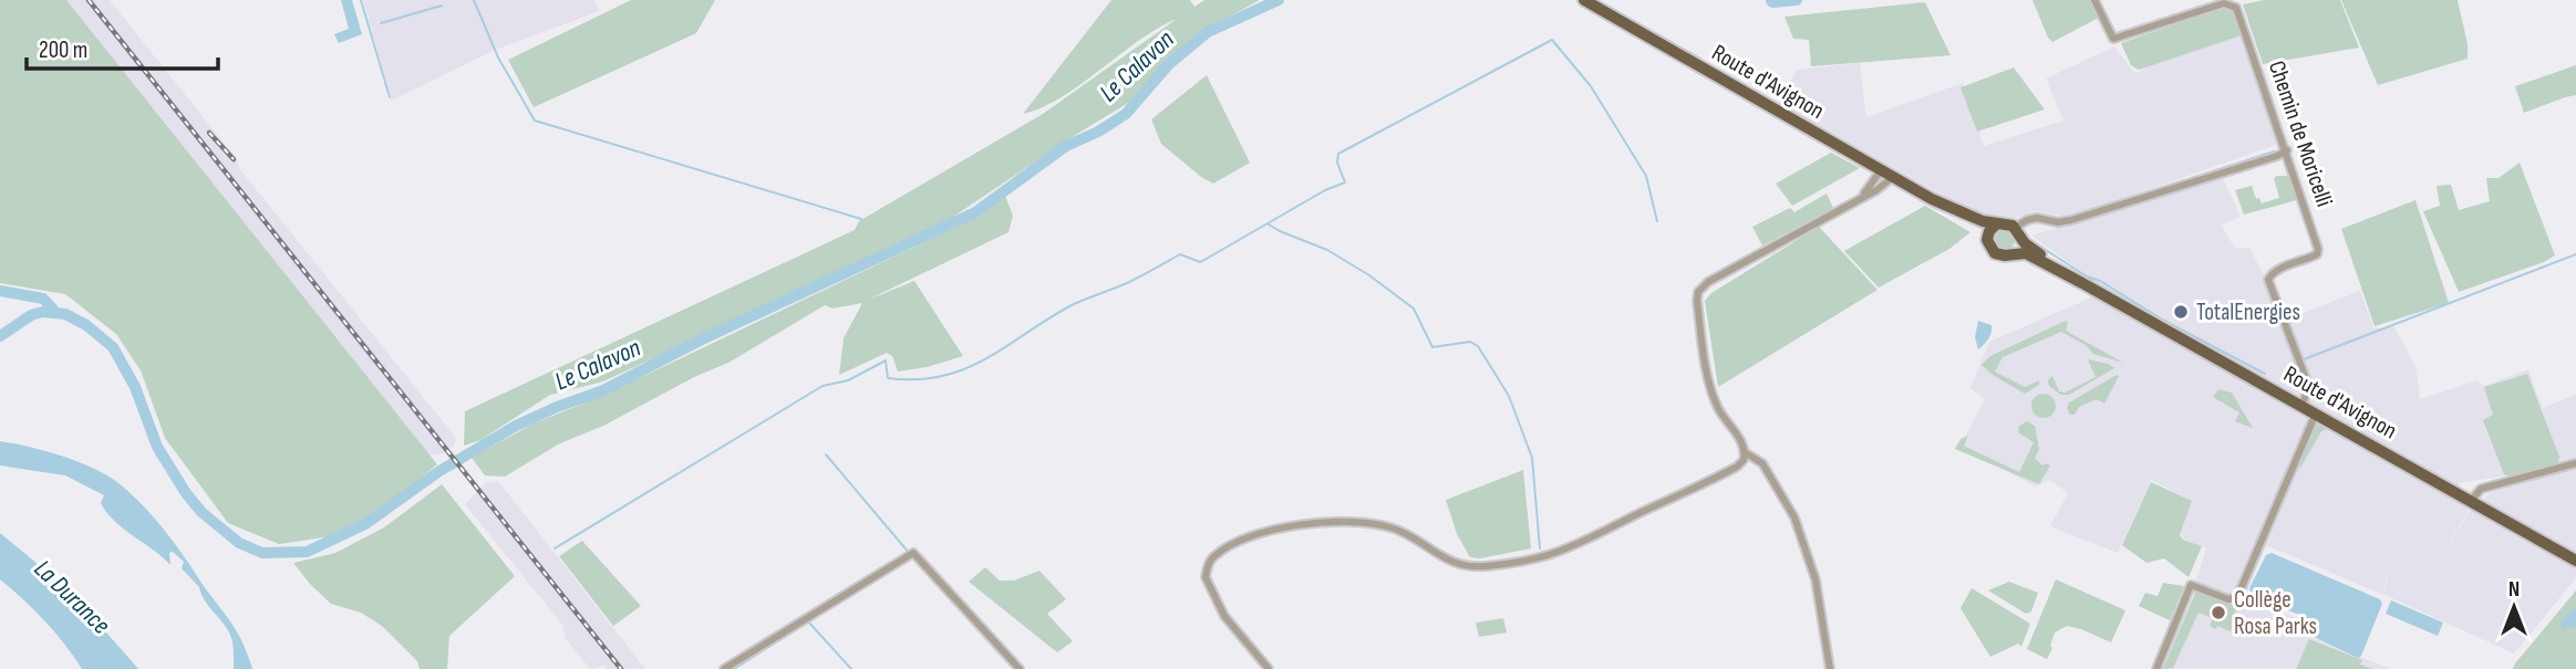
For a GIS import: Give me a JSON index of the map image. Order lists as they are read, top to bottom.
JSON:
{
  "streets": {
    "main road": ["Route d'Avignon"],
    "street": ["Chemin de Moricelli"]
  },
  "crossings": [
    ["Route d'Avignon", "Chemin de Moricelli"]
  ],
  "water": ["Le Calavon", "La Durance"],
  "places": ["TotalEnergies", "Collège Rosa Parks"],
  "scale_bar": "200 m",
  "north": "top"
}
